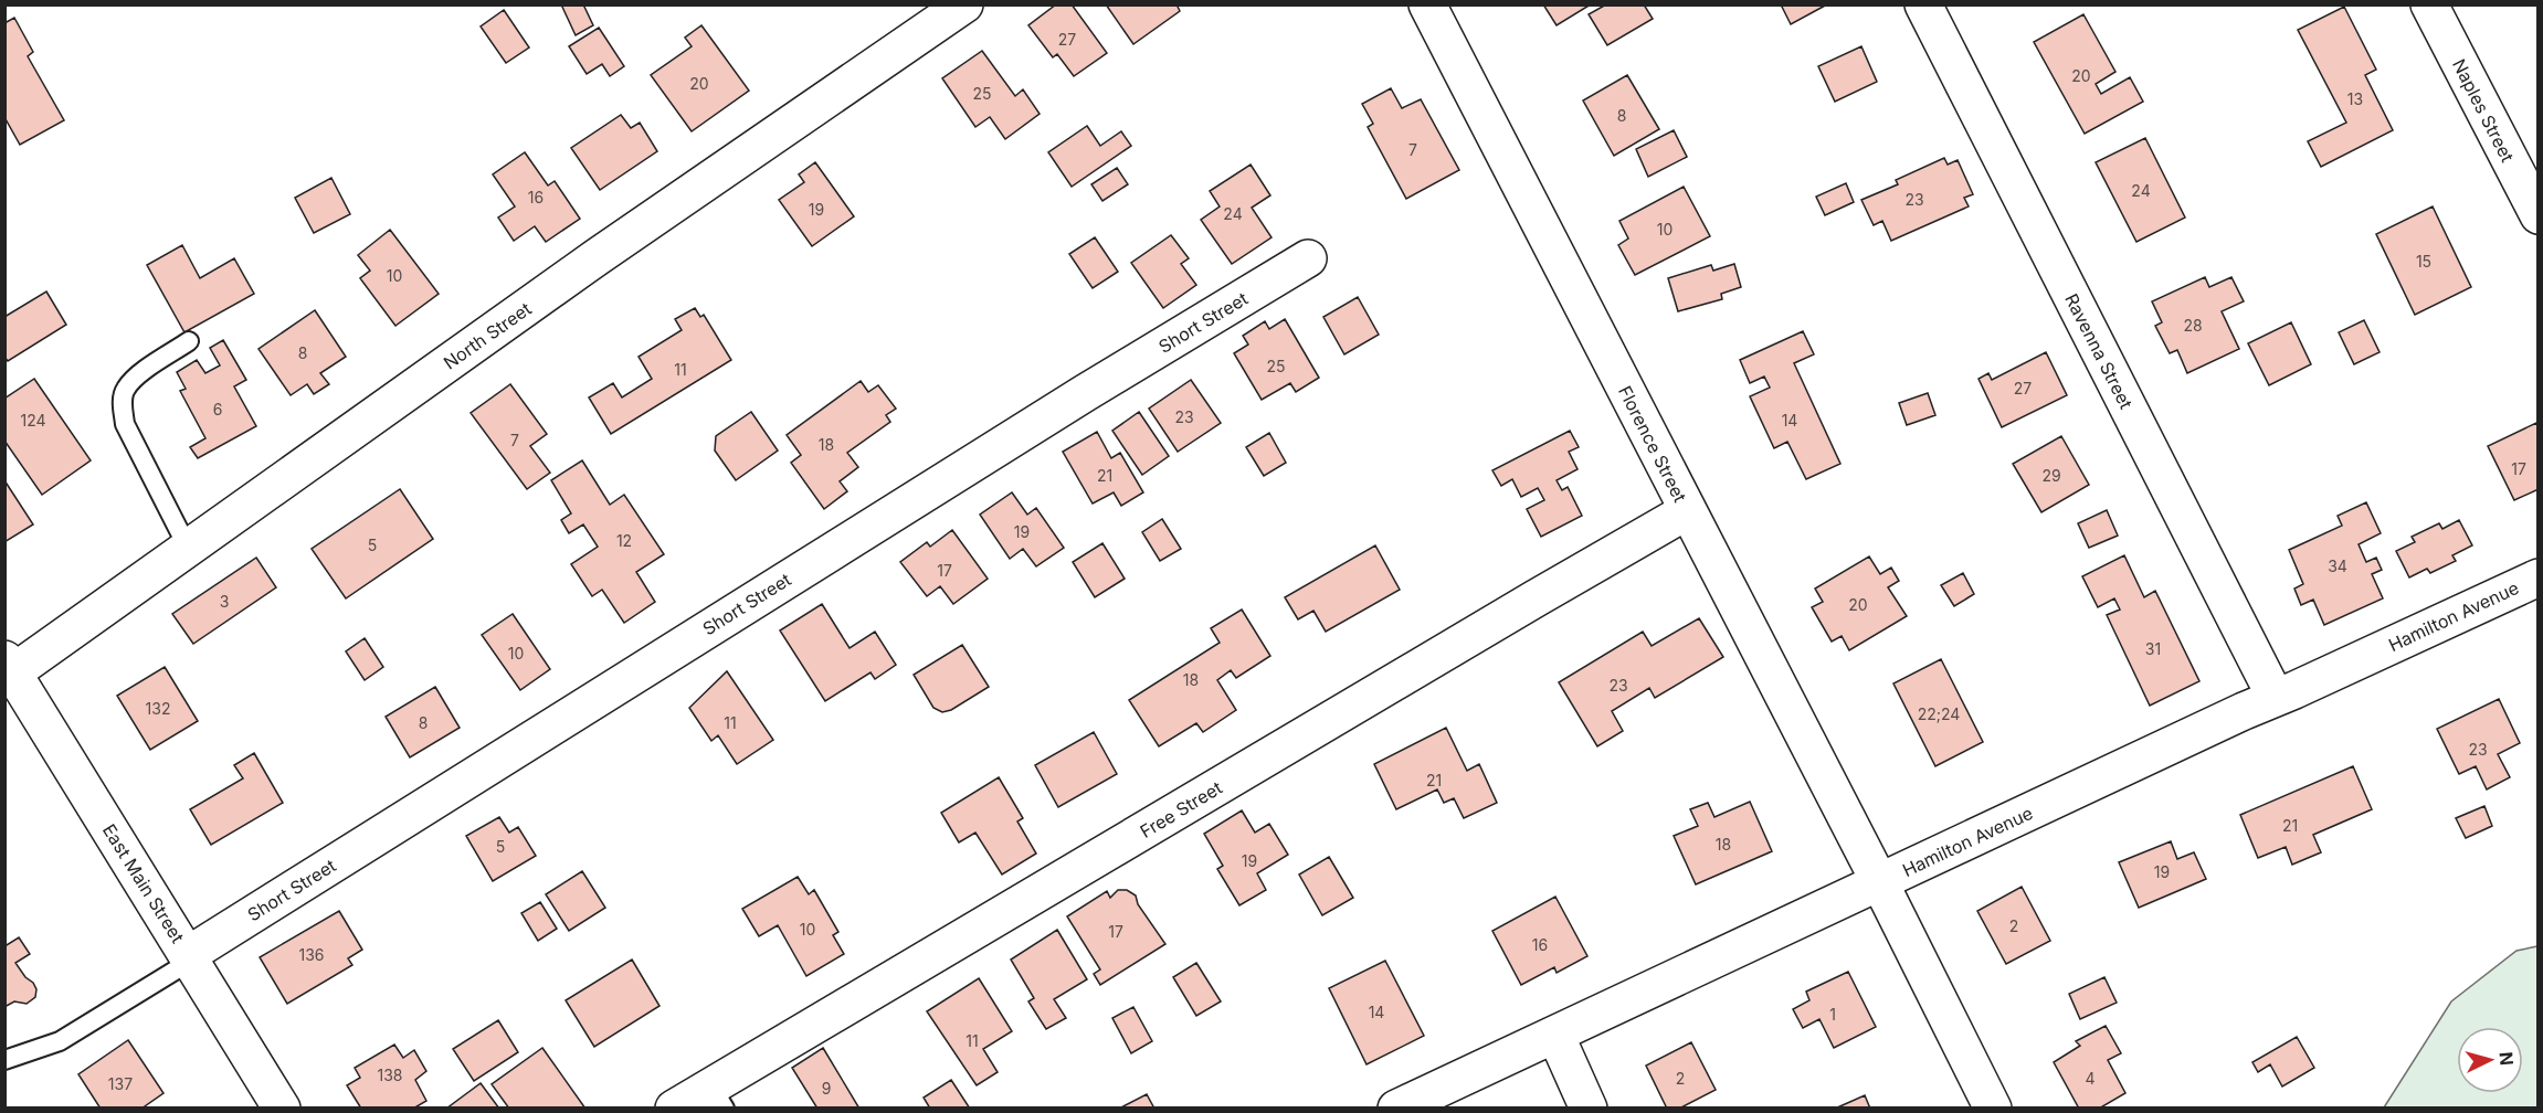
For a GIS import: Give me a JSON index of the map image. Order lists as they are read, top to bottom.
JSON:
{
  "streets": {
    "street": [
      "Naples Street",
      "Short Street",
      "North Street",
      "Ravenna Street",
      "Florence Street",
      "Hamilton Avenue",
      "Free Street",
      "East Main Street"
    ]
  },
  "crossings": [
    ["Short Street", "East Main Street"],
    ["North Street", "East Main Street"],
    ["Ravenna Street", "Hamilton Avenue"],
    ["Florence Street", "Hamilton Avenue"],
    ["Florence Street", "Free Street"]
  ],
  "house_numbers": [
    "27",
    "20",
    "20",
    "25",
    "13",
    "8",
    "7",
    "24",
    "16",
    "23",
    "19",
    "24",
    "10",
    "15",
    "10",
    "28",
    "8",
    "25",
    "11",
    "27",
    "6",
    "23",
    "124",
    "14",
    "7",
    "18",
    "17",
    "21",
    "29",
    "19",
    "12",
    "5",
    "34",
    "17",
    "3",
    "20",
    "31",
    "10",
    "18",
    "23",
    "132",
    "22;24",
    "8",
    "11",
    "23",
    "21",
    "21",
    "18",
    "5",
    "19",
    "19",
    "2",
    "10",
    "17",
    "16",
    "136",
    "14",
    "1",
    "11",
    "138",
    "2",
    "4",
    "137",
    "9"
  ],
  "north": "right"
}
